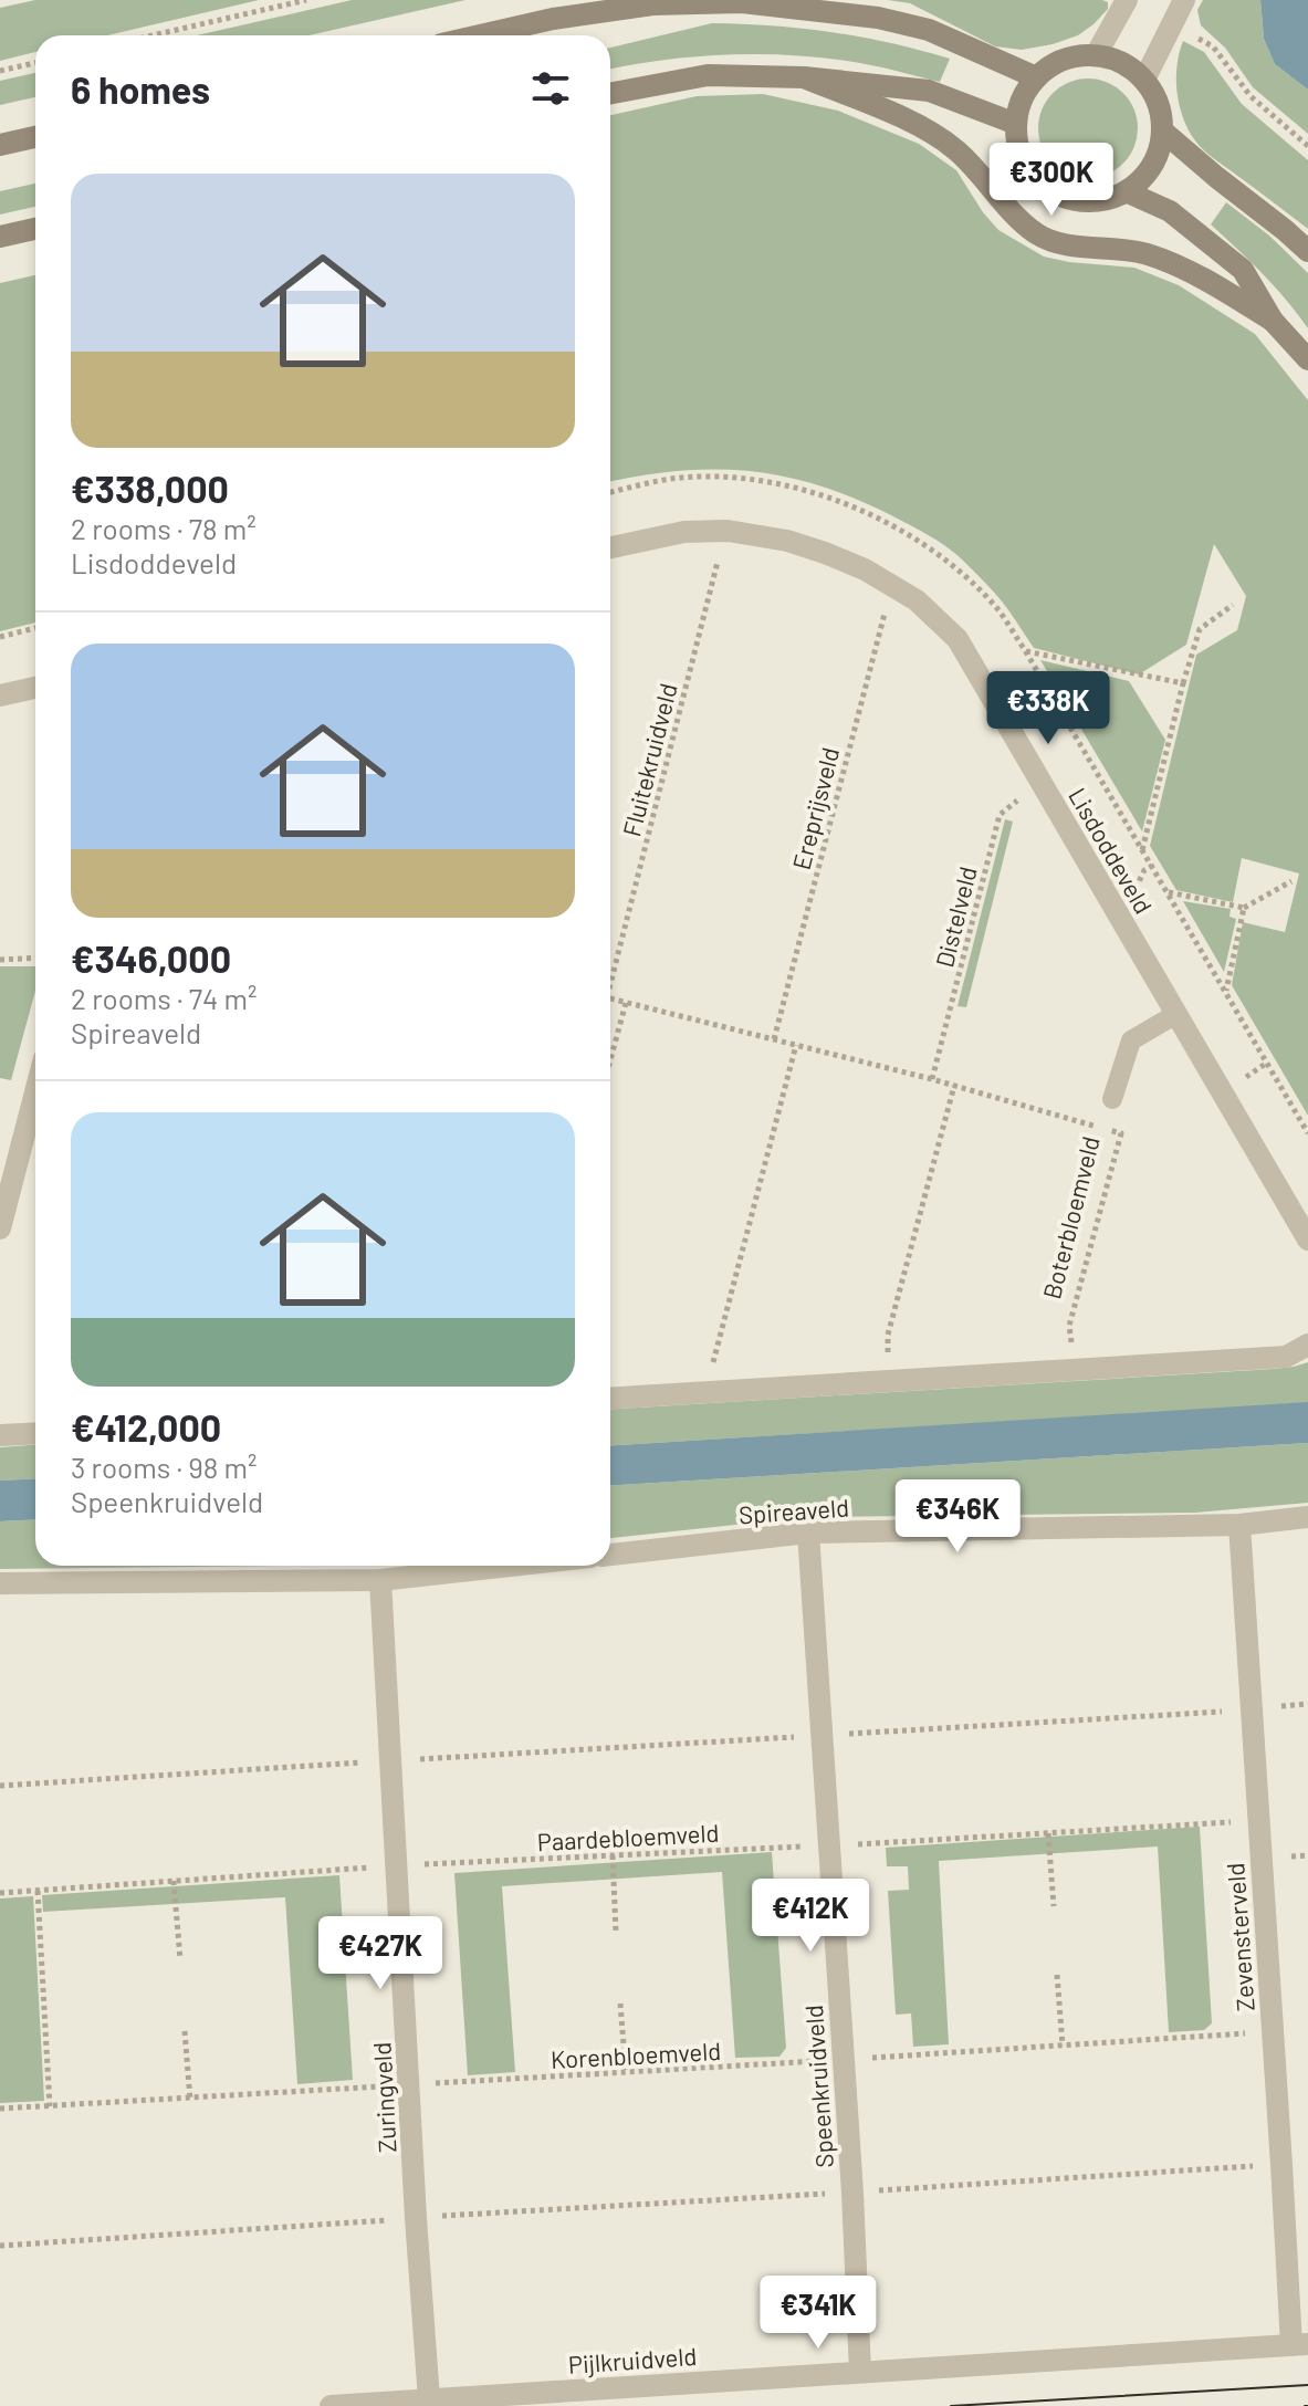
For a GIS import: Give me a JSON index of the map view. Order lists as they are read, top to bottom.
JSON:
{
  "streets": {
    "street": [
      "Lisdoddeveld",
      "Spireaveld",
      "Zevensterveld",
      "Speenkruidveld",
      "Zuringveld",
      "Pijlkruidveld"
    ],
    "path": [
      "Fluitekruidveld",
      "Ereprijsveld",
      "Distelveld",
      "Boterbloemveld",
      "Paardebloemveld",
      "Korenbloemveld"
    ]
  },
  "crossings": [
    ["Fluitekruidveld", "Lisdoddeveld"],
    ["Ereprijsveld", "Lisdoddeveld"],
    ["Lisdoddeveld", "Distelveld"],
    ["Spireaveld", "Zevensterveld"],
    ["Spireaveld", "Speenkruidveld"],
    ["Paardebloemveld", "Zevensterveld"],
    ["Paardebloemveld", "Speenkruidveld"],
    ["Paardebloemveld", "Zuringveld"],
    ["Zevensterveld", "Korenbloemveld"],
    ["Zevensterveld", "Pijlkruidveld"],
    ["Korenbloemveld", "Speenkruidveld"],
    ["Korenbloemveld", "Zuringveld"],
    ["Speenkruidveld", "Pijlkruidveld"],
    ["Zuringveld", "Pijlkruidveld"]
  ],
  "page": {
    "heading": "6 homes",
    "list": [
      {
        "name": "€338,000",
        "note": "2 rooms · 78 m² · Lisdoddeveld"
      },
      {
        "name": "€346,000",
        "note": "2 rooms · 74 m² · Spireaveld"
      },
      {
        "name": "€412,000",
        "note": "3 rooms · 98 m² · Speenkruidveld"
      }
    ],
    "price": [
      "€300K",
      "€338K",
      "€346K",
      "€412K",
      "€427K",
      "€341K"
    ]
  }
}
